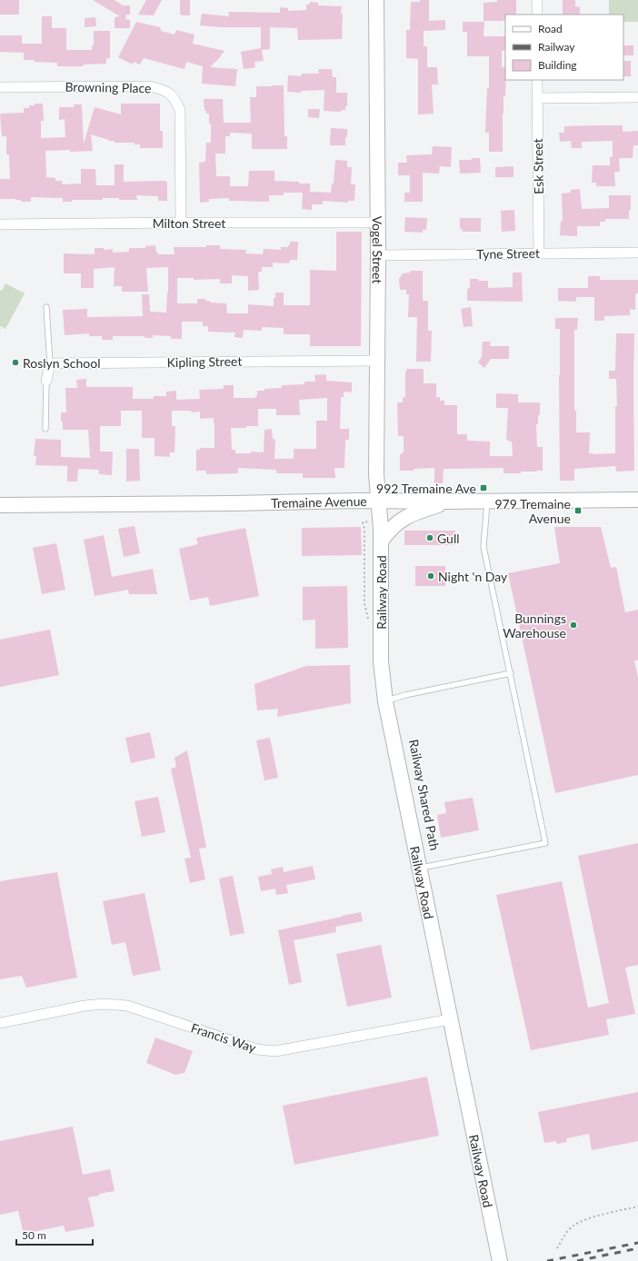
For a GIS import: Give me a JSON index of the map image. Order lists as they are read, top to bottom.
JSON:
{
  "streets": {
    "main road": ["Vogel Street", "Tremaine Avenue", "Railway Road"],
    "street": [
      "Browning Place",
      "Esk Street",
      "Milton Street",
      "Tyne Street",
      "Kipling Street",
      "Francis Way"
    ]
  },
  "crossings": [
    ["Browning Place", "Milton Street"],
    ["Esk Street", "Tyne Street"],
    ["Milton Street", "Vogel Street"],
    ["Vogel Street", "Tyne Street"],
    ["Vogel Street", "Kipling Street"],
    ["Vogel Street", "Tremaine Avenue"],
    ["Vogel Street", "Railway Road"],
    ["Tremaine Avenue", "Railway Road"],
    ["Railway Road", "Francis Way"]
  ],
  "places": {
    "other": [
      "Roslyn School",
      "Gull",
      "Night 'n Day",
      "Bunnings Warehouse"
    ],
    "transit": ["992 Tremaine Ave", "979 Tremaine Avenue"]
  },
  "legend": ["Road", "Railway", "Building"],
  "scale_bar": "50 m"
}
